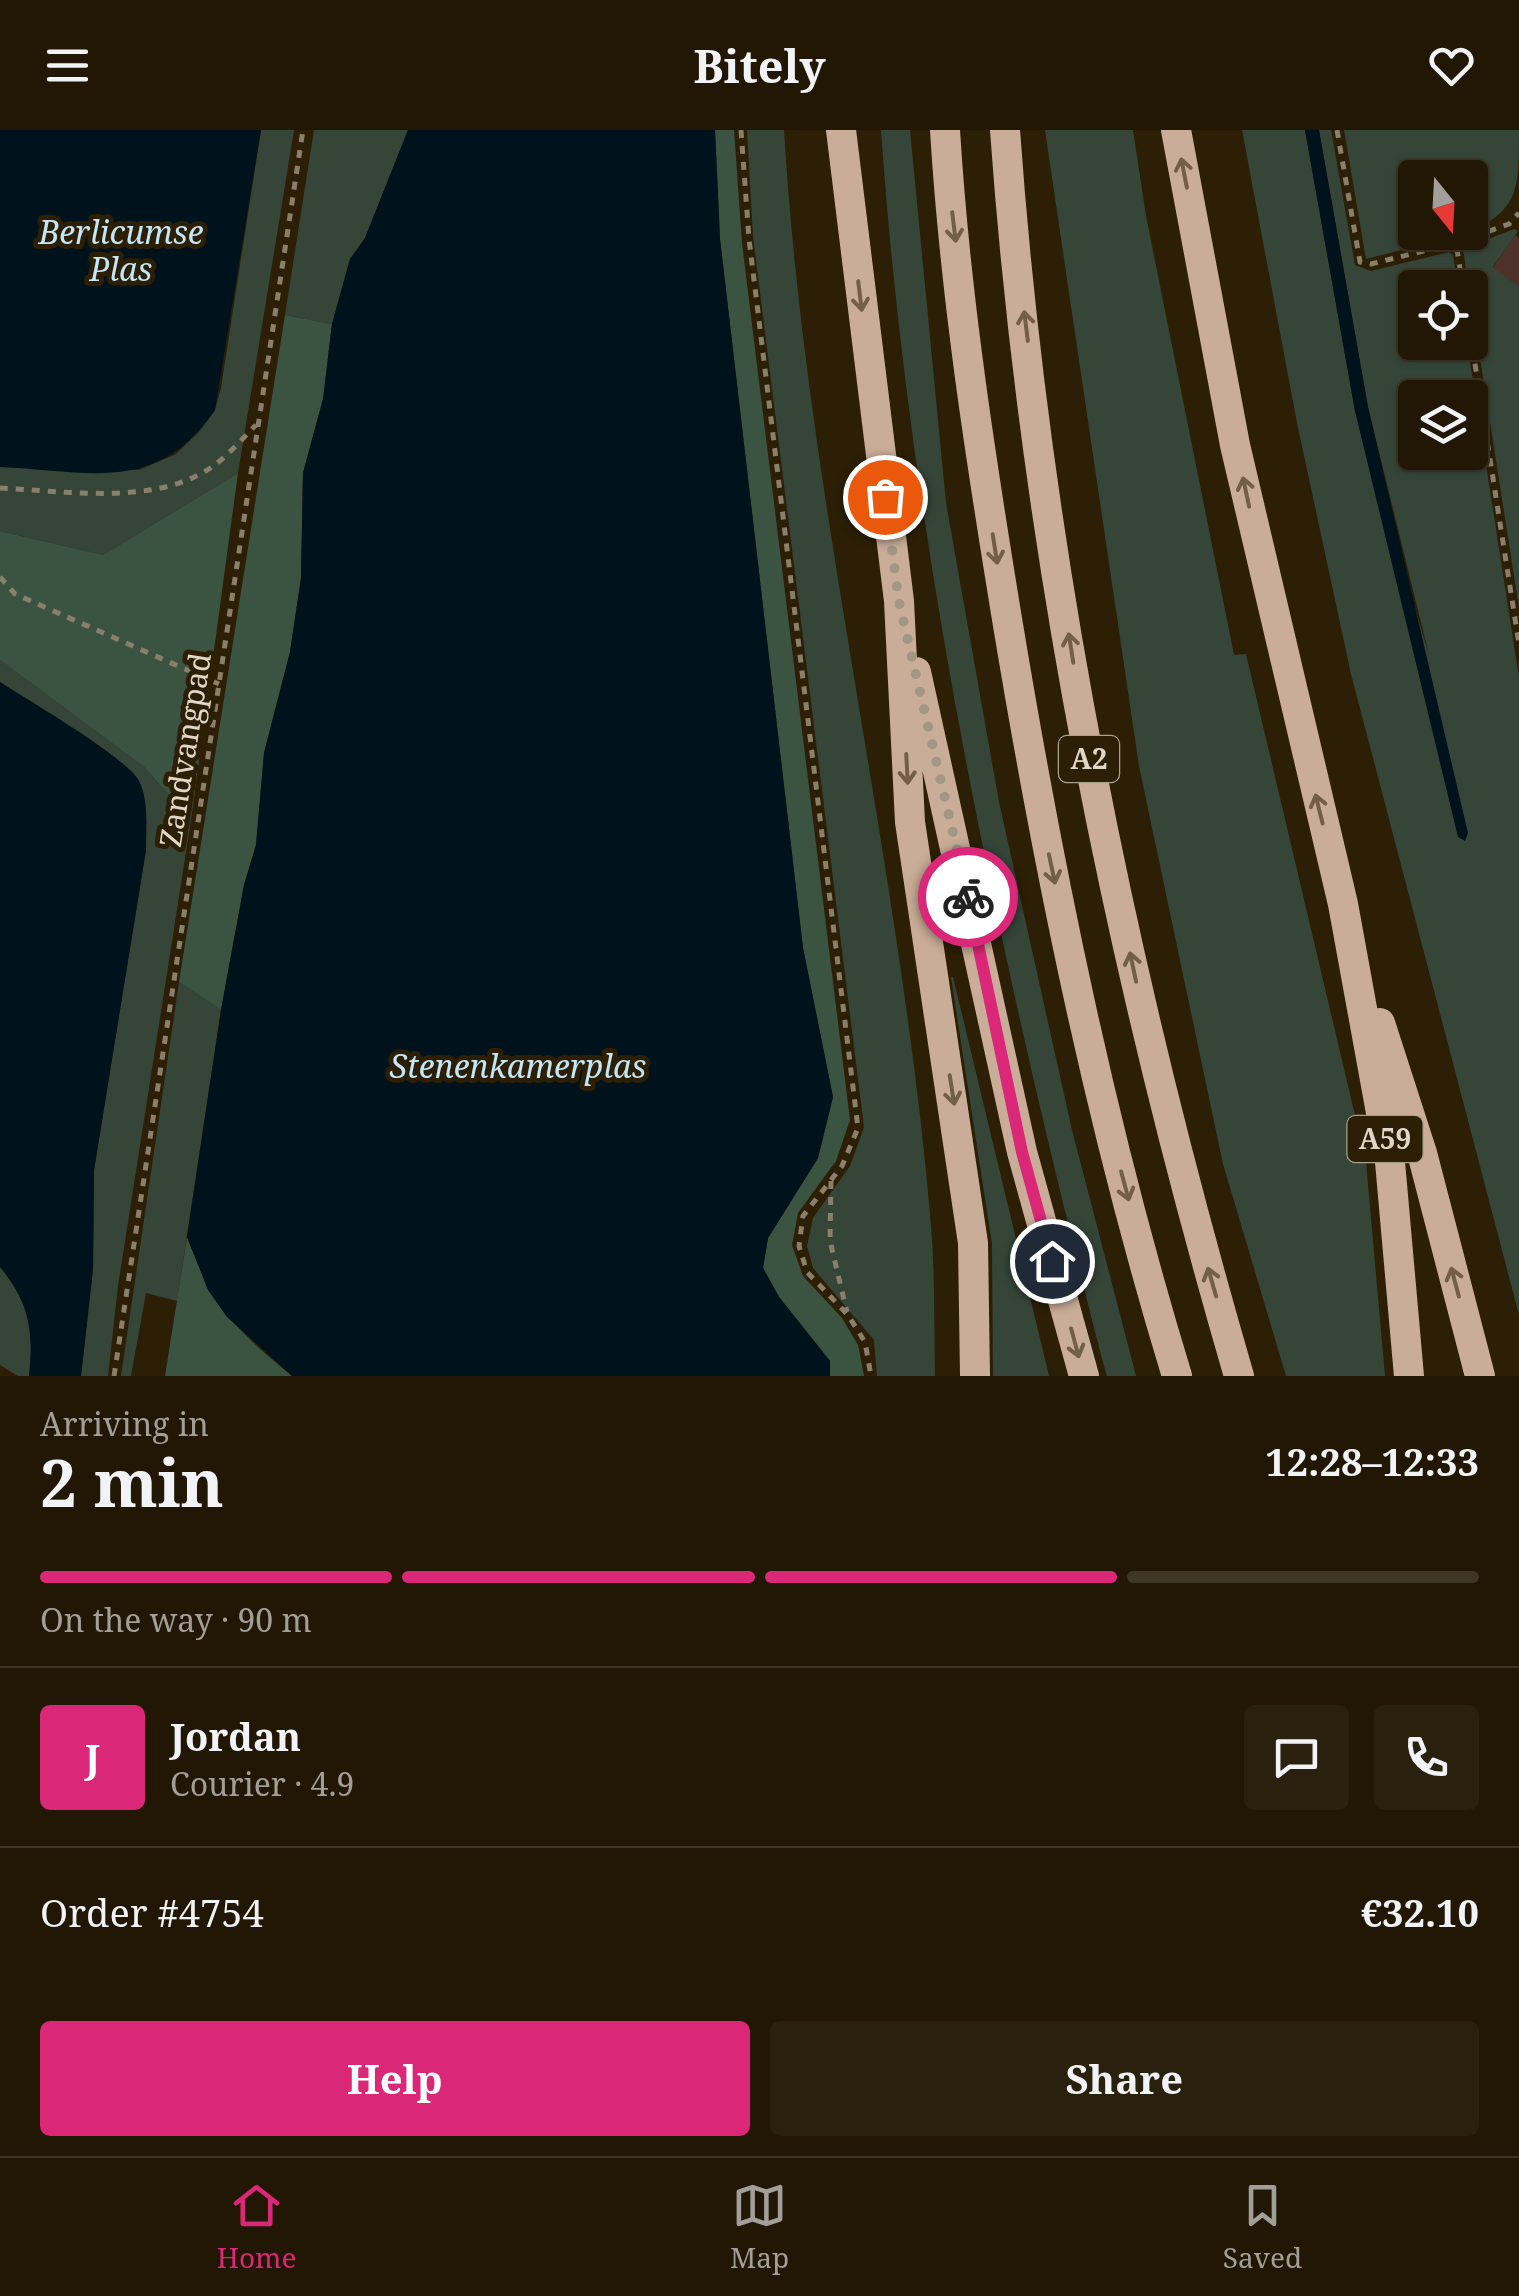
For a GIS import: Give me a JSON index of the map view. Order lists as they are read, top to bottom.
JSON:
{
  "streets": {
    "highway": ["A2", "A59"],
    "path": ["Zandvangpad"]
  },
  "water": ["Berlicumse Plas", "Stenenkamerplas"],
  "north": "bottom",
  "page": {
    "header": "Bitely",
    "heading": ["2 min", "Arriving in", "12:28–12:33"],
    "panel": [
      "Jordan",
      "Courier · 4.9",
      "Order #4754",
      "€32.10"
    ],
    "bar": "On the way · 90 m",
    "round": "J",
    "buttons": ["Help", "Share"],
    "tabs": ["Home", "Map", "Saved"]
  }
}
